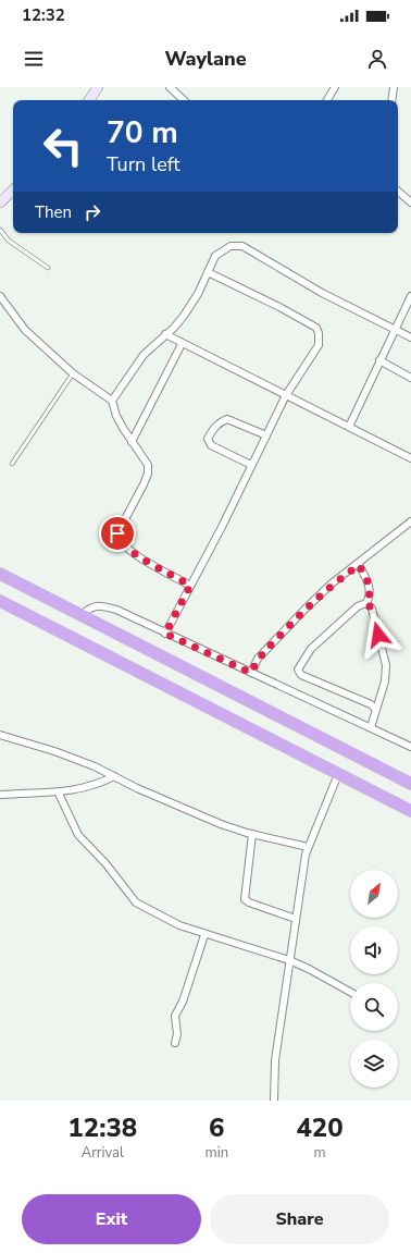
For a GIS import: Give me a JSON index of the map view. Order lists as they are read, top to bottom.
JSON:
{
  "north": "top right",
  "page": {
    "status": "12:32",
    "header": "Waylane",
    "turn": ["70 m", "Turn left"],
    "then": "Then",
    "eta": [
      "12:38",
      "Arrival",
      "6",
      "min",
      "420",
      "m"
    ],
    "buttons": ["Exit", "Share"]
  }
}
